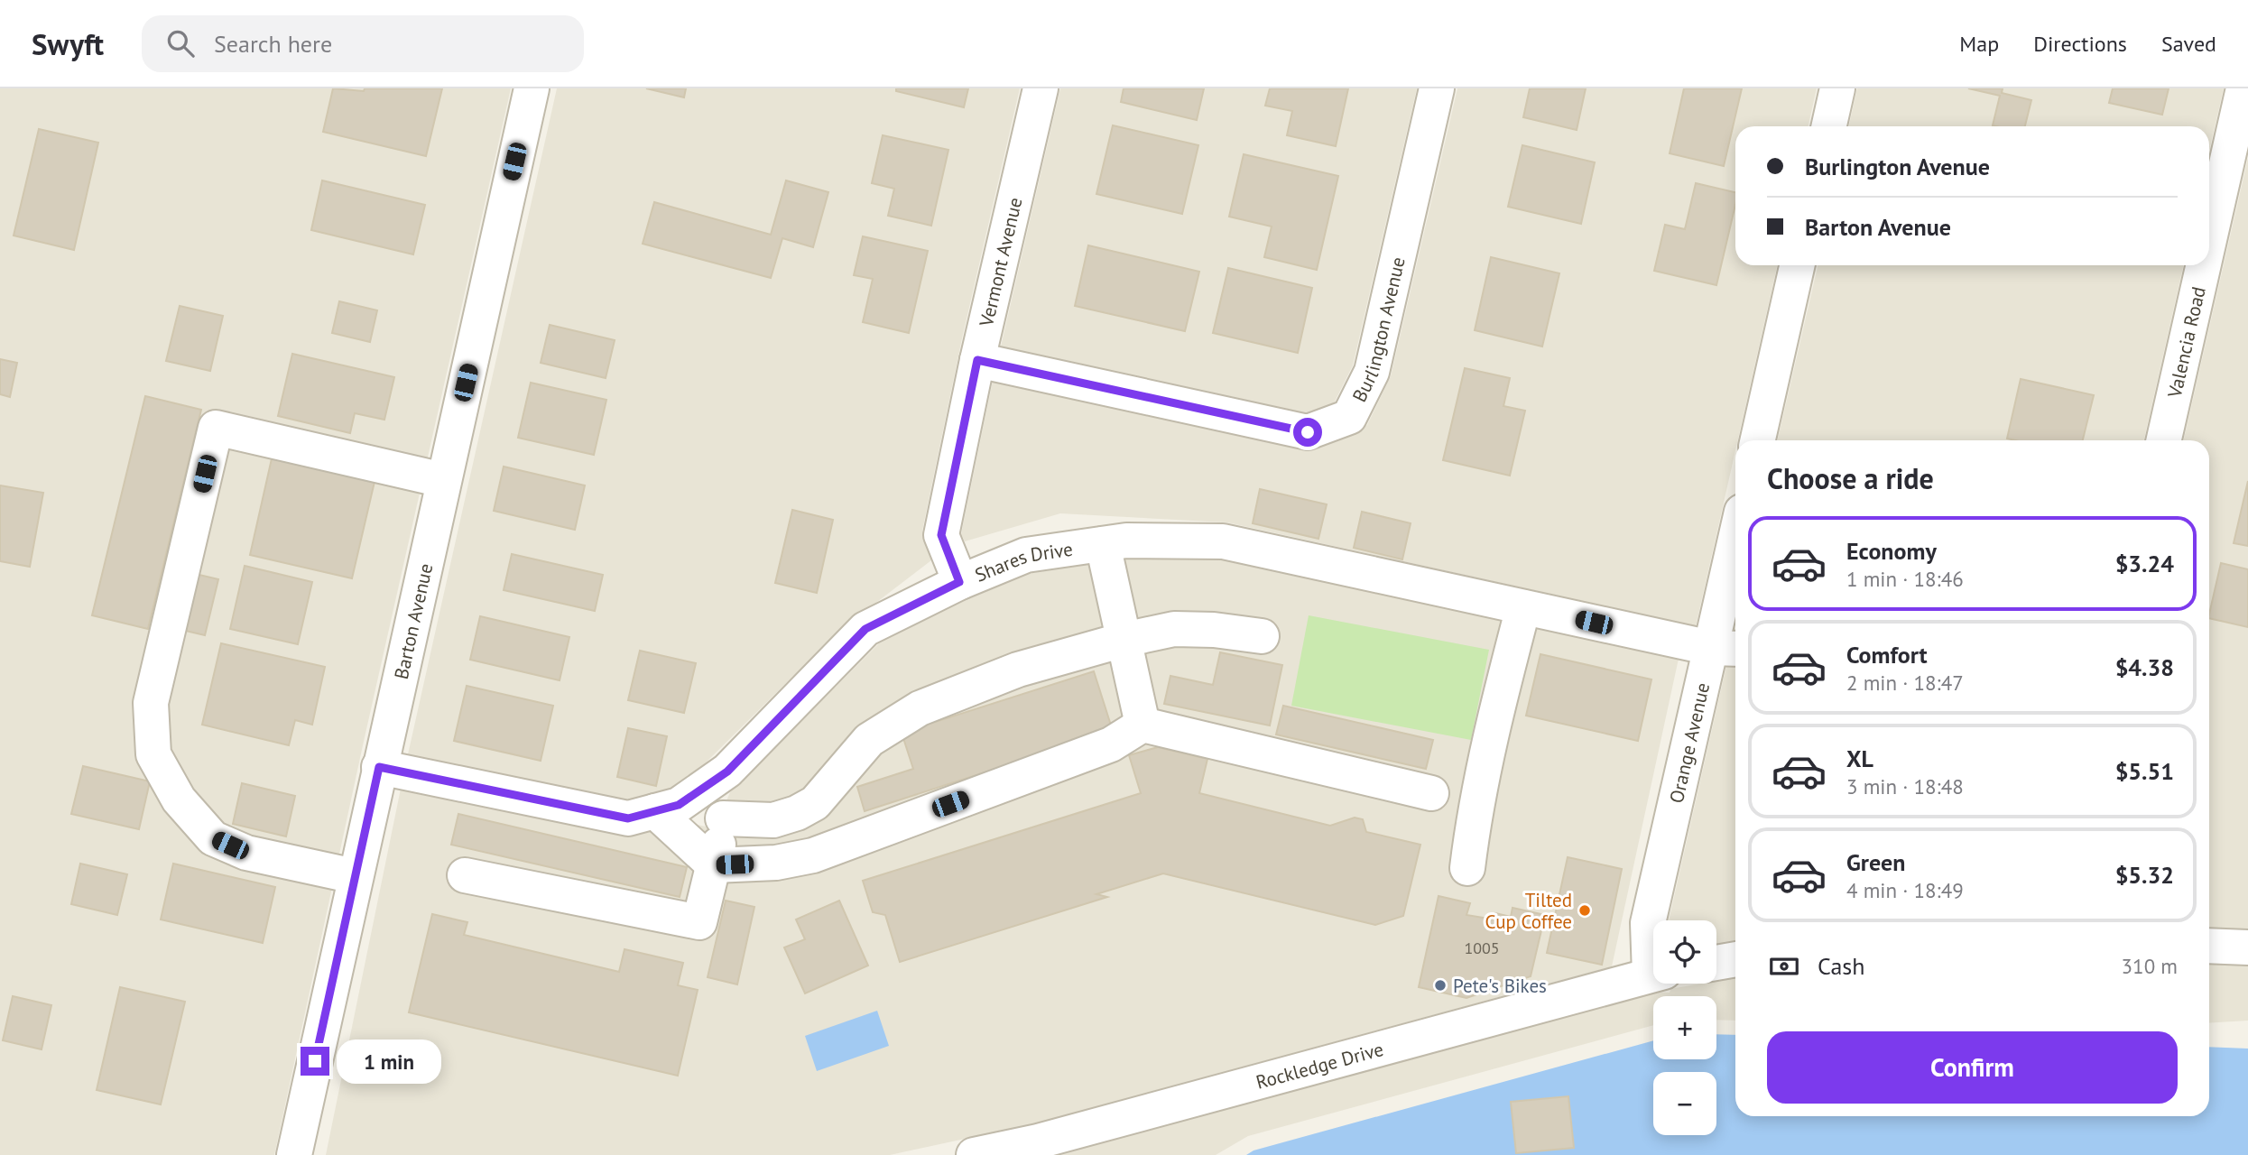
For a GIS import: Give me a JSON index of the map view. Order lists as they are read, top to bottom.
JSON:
{
  "streets": {
    "street": [
      "Vermont Avenue",
      "Burlington Avenue",
      "Valencia Road",
      "Shares Drive",
      "Barton Avenue",
      "Orange Avenue",
      "Rockledge Drive"
    ]
  },
  "crossings": [
    ["Vermont Avenue", "Burlington Avenue"],
    ["Vermont Avenue", "Shares Drive"],
    ["Shares Drive", "Barton Avenue"],
    ["Shares Drive", "Orange Avenue"]
  ],
  "places": ["Tilted Cup Coffee", "Pete's Bikes"],
  "house_numbers": ["1005"],
  "page": {
    "header": "Swyft",
    "search": "Search here",
    "nav": ["Map", "Directions", "Saved"],
    "banner": ["Burlington Avenue", "Barton Avenue"],
    "heading": "Choose a ride",
    "list": [
      {
        "name": "Economy",
        "note": "1 min · 18:46",
        "value": "$3.24"
      },
      {
        "name": "Comfort",
        "note": "2 min · 18:47",
        "value": "$4.38"
      },
      {
        "name": "XL",
        "note": "3 min · 18:48",
        "value": "$5.51"
      },
      {
        "name": "Green",
        "note": "4 min · 18:49",
        "value": "$5.32"
      }
    ],
    "map_buttons": ["+", "−"],
    "pay": ["Cash", "310 m"],
    "buttons": "Confirm",
    "bubble": "1 min"
  }
}
